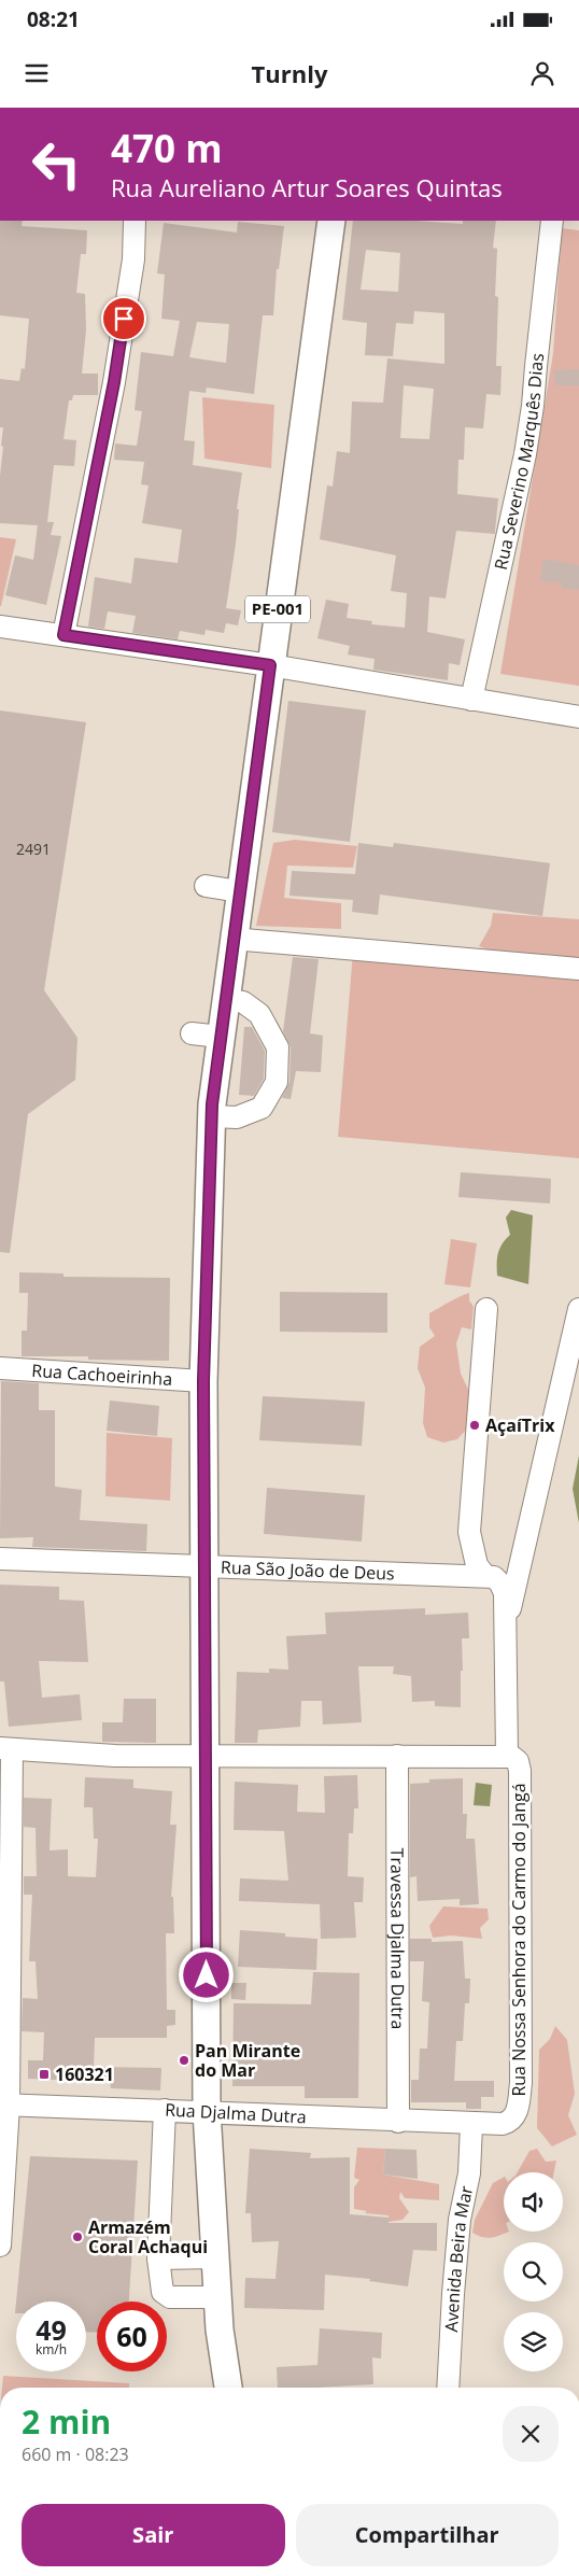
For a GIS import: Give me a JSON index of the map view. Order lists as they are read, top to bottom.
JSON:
{
  "streets": {
    "main road": ["PE-001"],
    "street": [
      "Rua Severino Marquês Dias",
      "Rua Cachoeirinha",
      "Rua São João de Deus",
      "Travessa Djalma Dutra",
      "Rua Nossa Senhora do Carmo do Jangá",
      "Rua Djalma Dutra",
      "Avenida Beira Mar"
    ]
  },
  "crossings": [
    ["PE-001", "Rua Cachoeirinha"],
    ["PE-001", "Rua São João de Deus"],
    ["PE-001", "Rua Djalma Dutra"],
    ["Travessa Djalma Dutra", "Rua Djalma Dutra"],
    ["Rua Nossa Senhora do Carmo do Jangá", "Rua Djalma Dutra"],
    ["Rua Nossa Senhora do Carmo do Jangá", "Avenida Beira Mar"],
    ["Rua Djalma Dutra", "Avenida Beira Mar"]
  ],
  "places": {
    "other": ["AçaíTrix", "Pan Mirante do Mar", "Armazém Coral Achaqui"],
    "transit": ["160321"]
  },
  "house_numbers": ["2491"],
  "page": {
    "status": "08:21",
    "header": "Turnly",
    "turn": ["470 m", "Rua Aureliano Artur Soares Quintas"],
    "speed": "49 km/h",
    "limit": "60",
    "heading": ["2 min", "660 m · 08:23"],
    "buttons": ["Sair", "Compartilhar"]
  }
}
